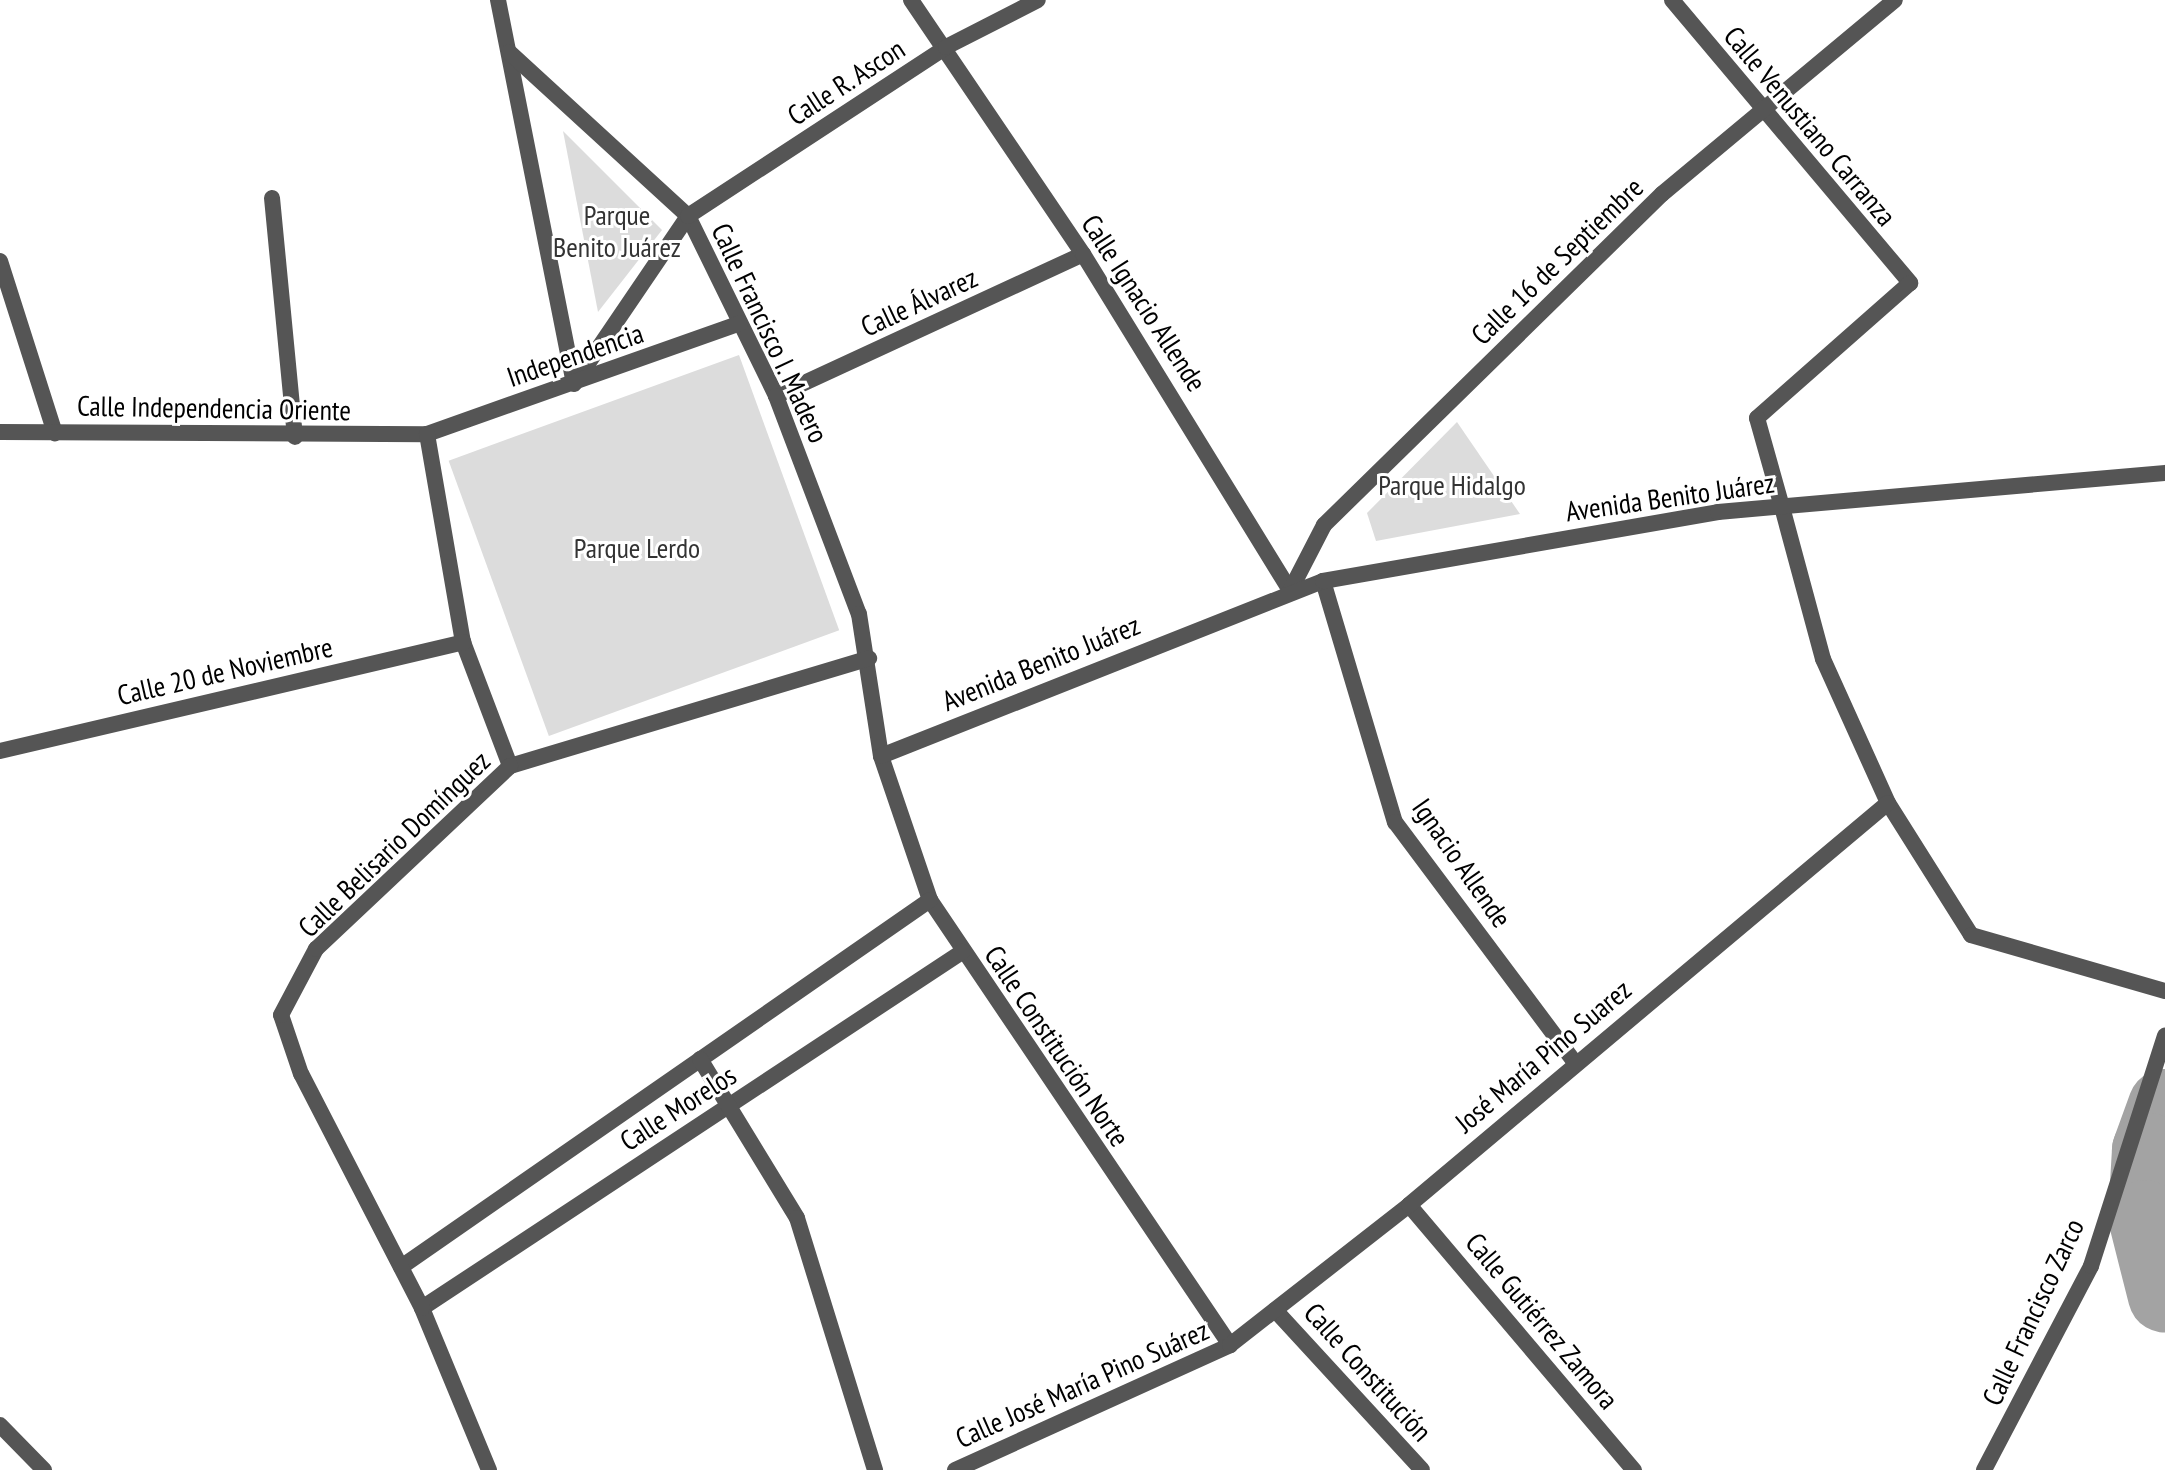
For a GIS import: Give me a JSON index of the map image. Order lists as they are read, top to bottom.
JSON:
{
  "streets": {
    "street": [
      "Calle R. Ascon",
      "Calle Venustiano Carranza",
      "Calle 16 de Septiembre",
      "Calle Álvarez",
      "Calle Ignacio Allende",
      "Calle Francisco I. Madero",
      "Independencia",
      "Calle Independencia Oriente",
      "Avenida Benito Juárez",
      "Calle 20 de Noviembre",
      "Calle Belisario Domínguez",
      "Ignacio Allende",
      "Calle Constitución Norte",
      "José María Pino Suarez",
      "Calle Morelos",
      "Calle Francisco Zarco",
      "Calle Gutiérrez Zamora",
      "Calle Constitución",
      "Calle José María Pino Suárez"
    ]
  },
  "crossings": [
    ["Calle R. Ascon", "Calle Ignacio Allende"],
    ["Calle R. Ascon", "Calle Francisco I. Madero"],
    ["Calle Venustiano Carranza", "Calle 16 de Septiembre"],
    ["Calle Venustiano Carranza", "Avenida Benito Juárez"],
    ["Calle 16 de Septiembre", "Calle Ignacio Allende"],
    ["Calle 16 de Septiembre", "Avenida Benito Juárez"],
    ["Calle Álvarez", "Calle Ignacio Allende"],
    ["Calle Álvarez", "Calle Francisco I. Madero"],
    ["Calle Ignacio Allende", "Avenida Benito Juárez"],
    ["Calle Francisco I. Madero", "Independencia"],
    ["Calle Francisco I. Madero", "Avenida Benito Juárez"],
    ["Calle Francisco I. Madero", "Calle Belisario Domínguez"],
    ["Calle Francisco I. Madero", "Calle Constitución Norte"],
    ["Independencia", "Calle Independencia Oriente"],
    ["Avenida Benito Juárez", "Ignacio Allende"],
    ["Avenida Benito Juárez", "Calle Constitución Norte"],
    ["Calle Belisario Domínguez", "Calle Morelos"],
    ["Ignacio Allende", "José María Pino Suarez"],
    ["Calle Constitución Norte", "José María Pino Suarez"],
    ["Calle Constitución Norte", "Calle Morelos"],
    ["Calle Constitución Norte", "Calle José María Pino Suárez"],
    ["José María Pino Suarez", "Calle Gutiérrez Zamora"],
    ["José María Pino Suarez", "Calle Constitución"],
    ["José María Pino Suarez", "Calle José María Pino Suárez"]
  ],
  "parks": ["Parque Benito Juárez", "Parque Hidalgo", "Parque Lerdo"]
}
